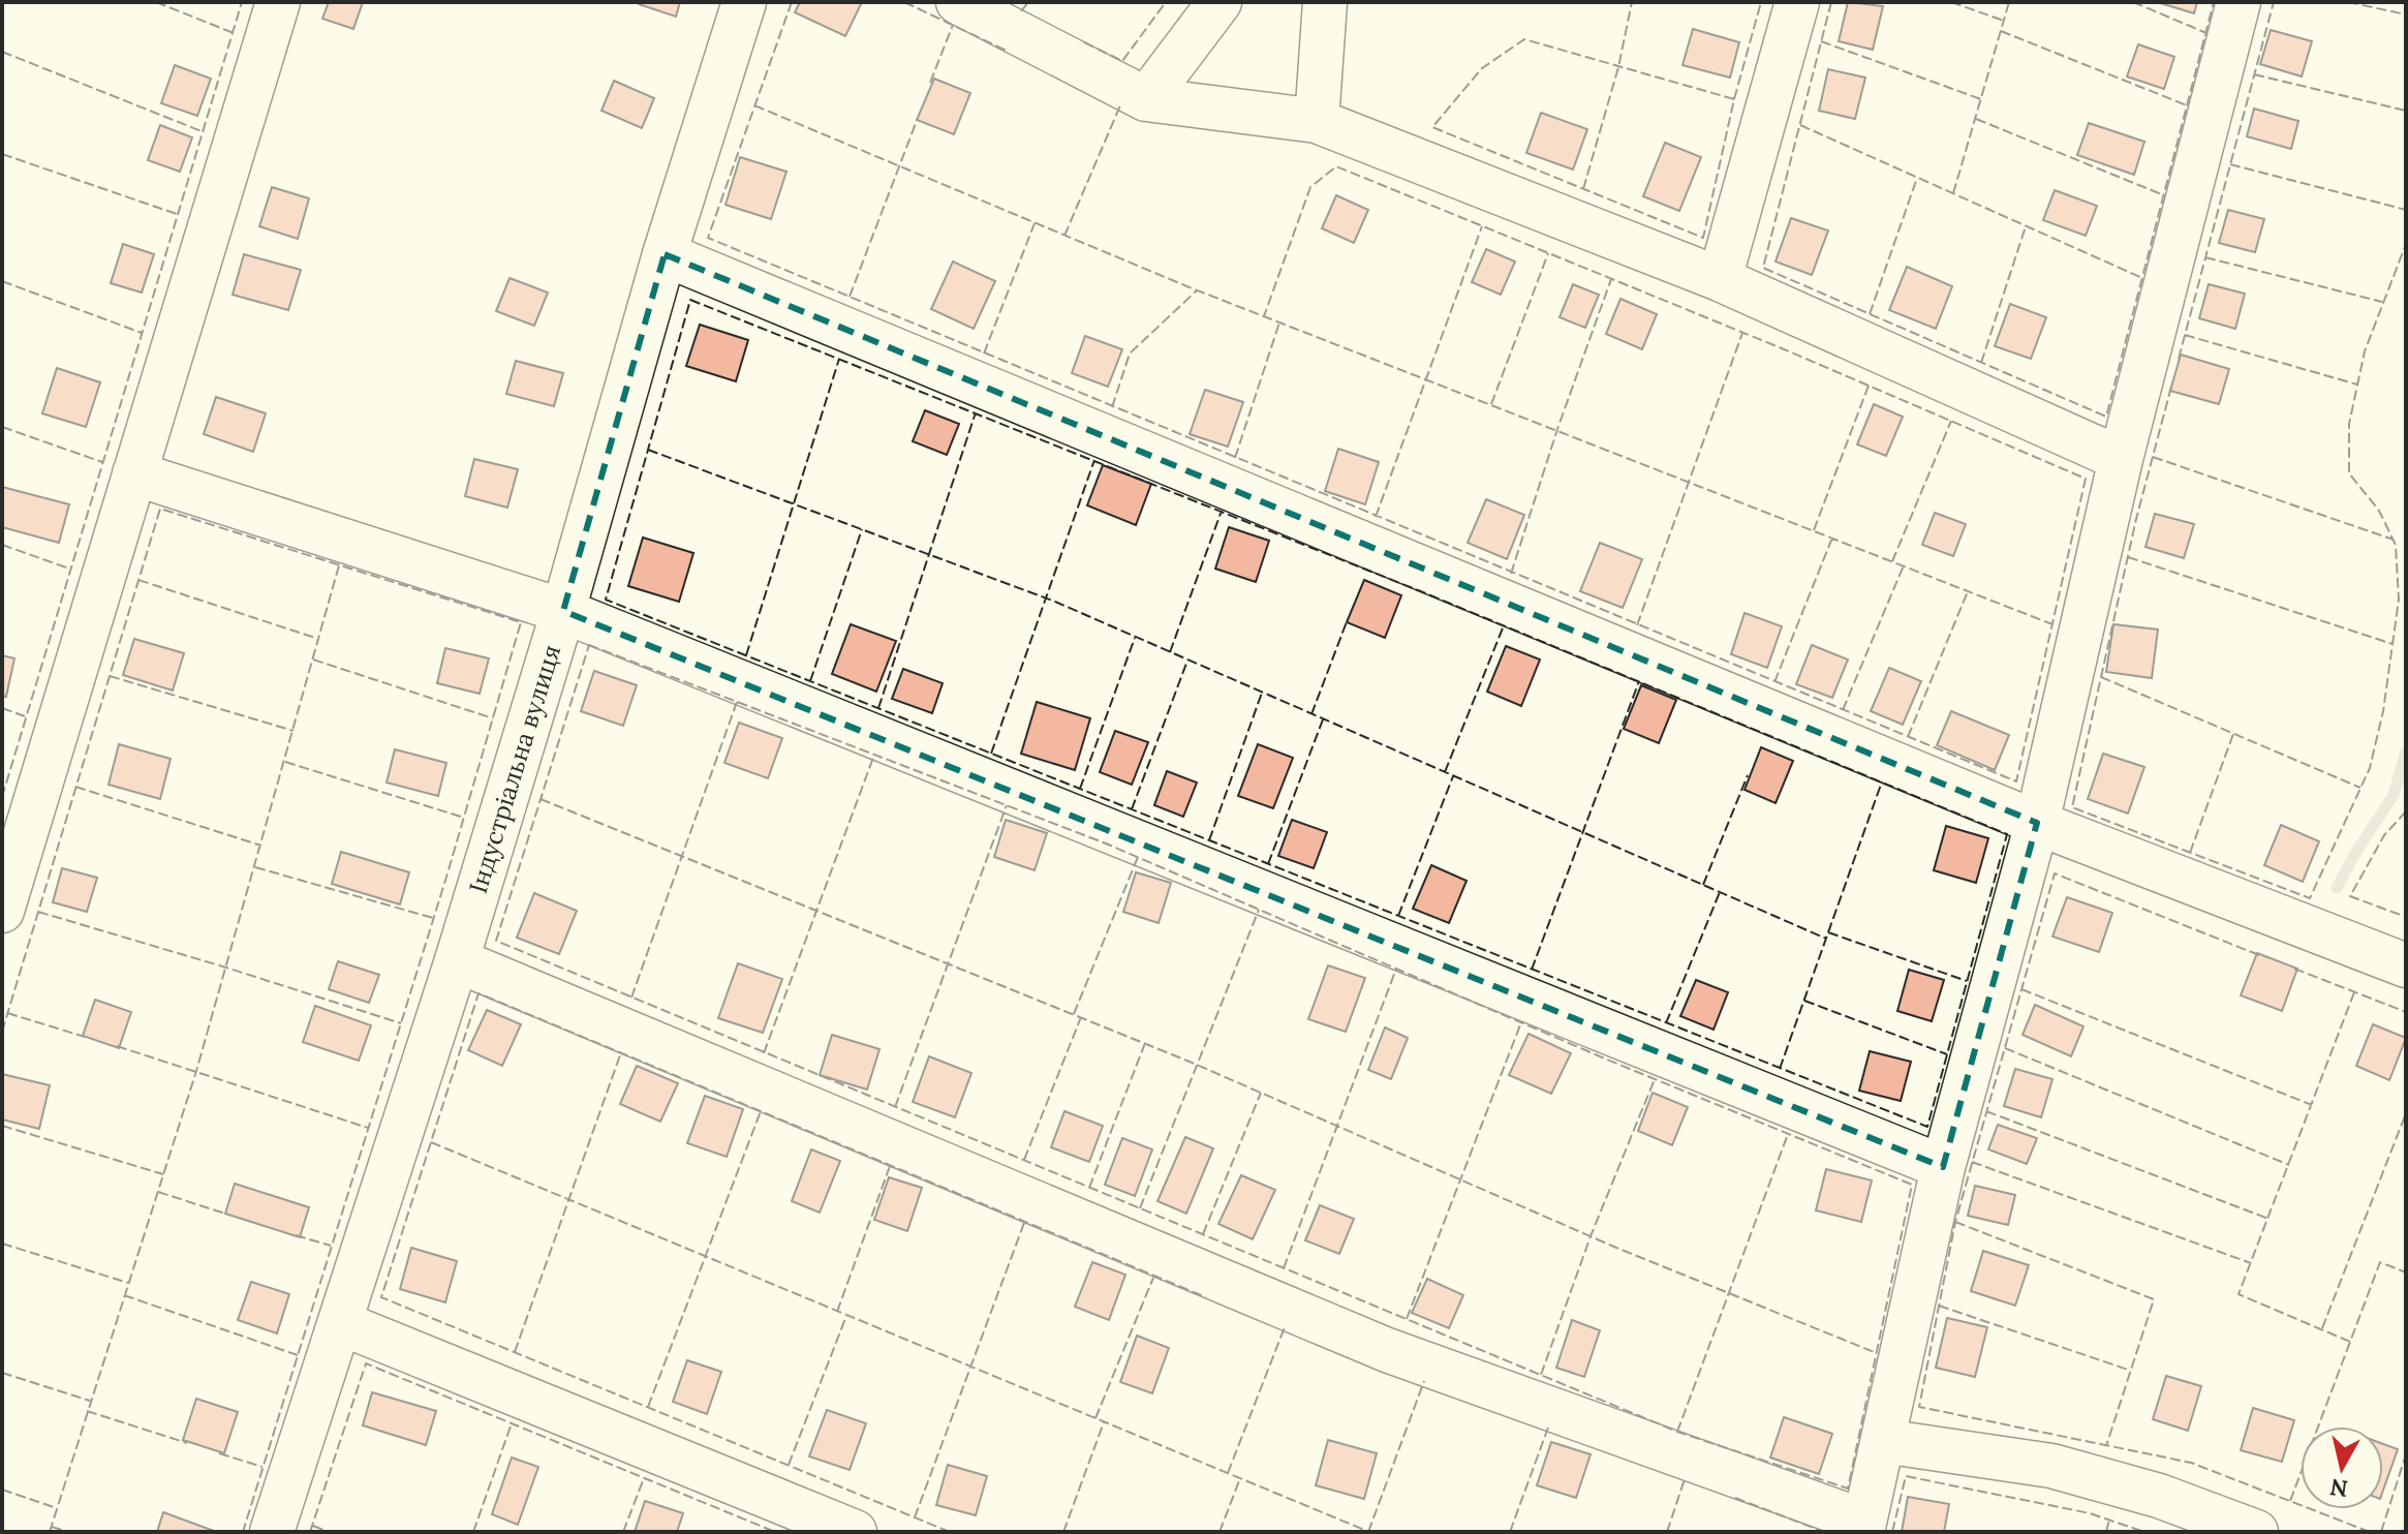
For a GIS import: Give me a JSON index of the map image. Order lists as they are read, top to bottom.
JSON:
{
  "streets": {
    "street": ["Індустріальна вулиця"]
  },
  "north": "bottom"
}
